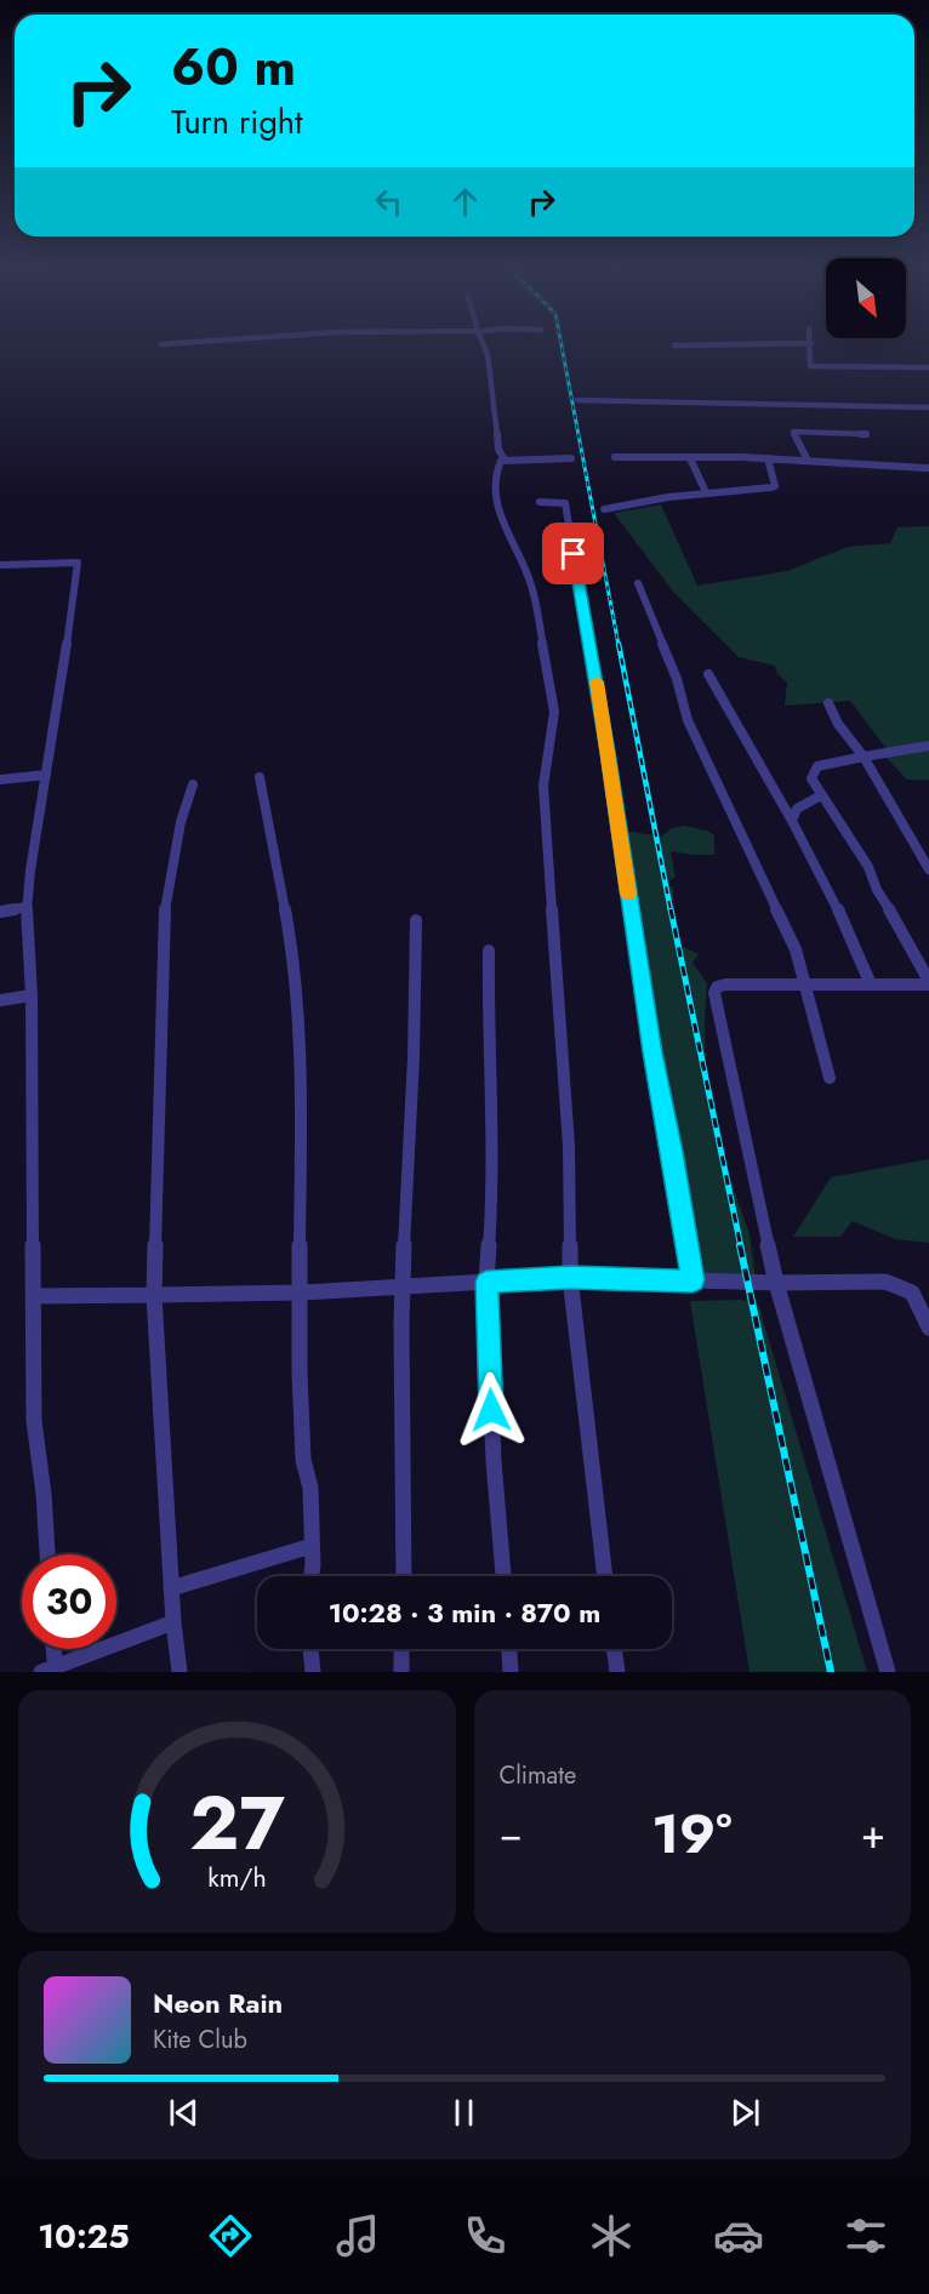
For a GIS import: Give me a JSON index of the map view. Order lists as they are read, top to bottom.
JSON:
{
  "north": "bottom right",
  "page": {
    "turn": ["60 m", "Turn right"],
    "limit": "30",
    "trip": "10:28 · 3 min · 870 m",
    "tile": "Climate",
    "heat": ["−", "19°", "+"],
    "song": ["Neon Rain", "Kite Club"],
    "tabs": "10:25",
    "gauge": ["27", "km/h"]
  }
}
